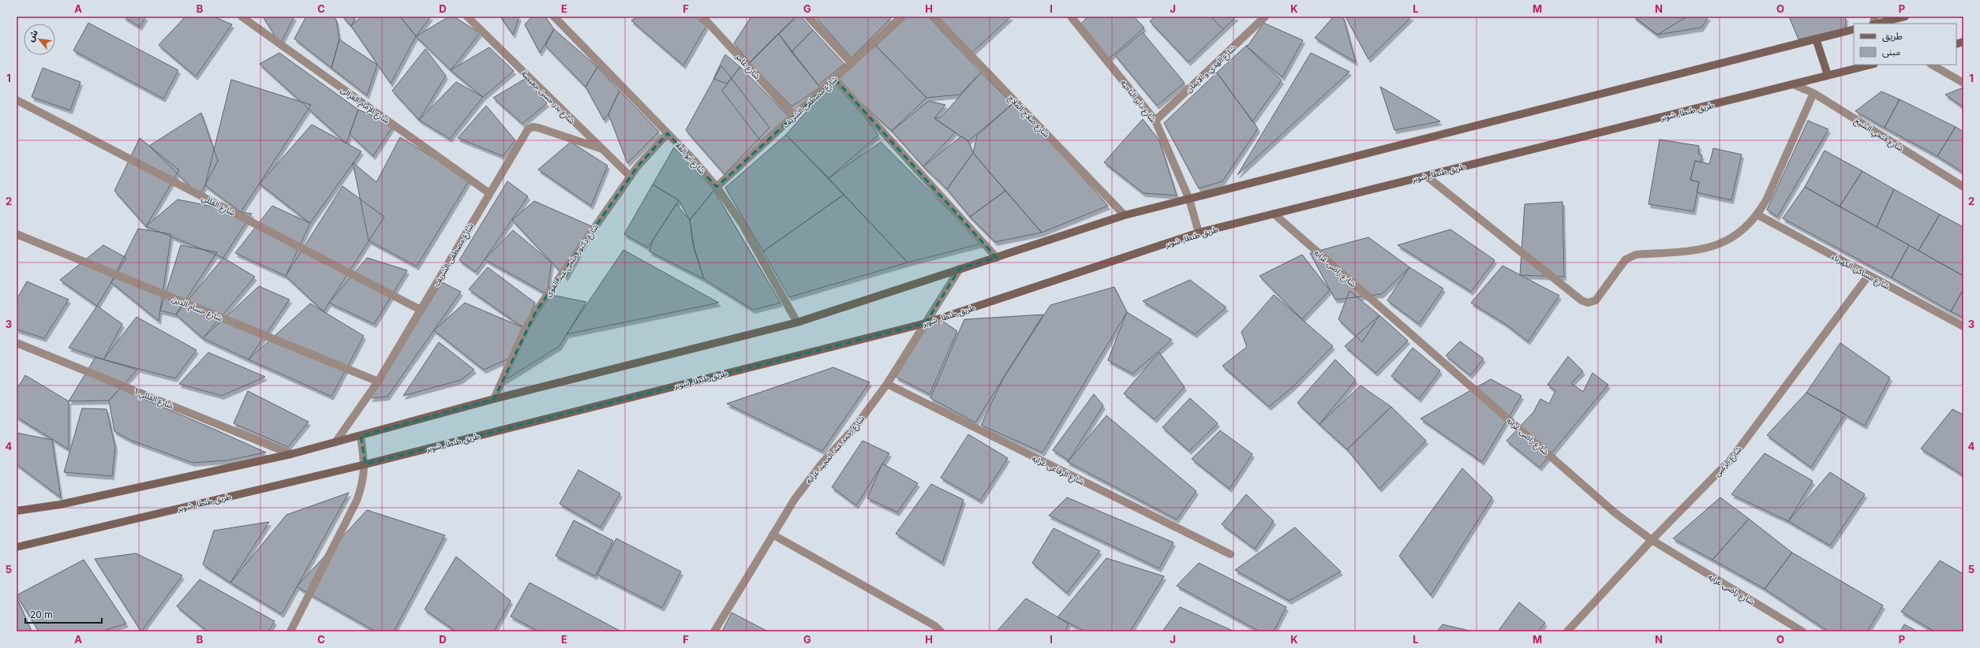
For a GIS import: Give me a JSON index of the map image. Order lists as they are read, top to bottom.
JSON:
{
  "streets": {
    "street": [
      "شارع عامر",
      "شارع الهدي و الايمان",
      "شارع بدر حسن جعيصة",
      "شارع داير الناحيه",
      "شارع مصطفى الشريف",
      "شارع الإمام الغزالى",
      "طريق طنطا, شوبر",
      "شارع صلاح الملاح",
      "شارع فتحي الشيخ",
      "شارع ابو العلا",
      "شارع القللي",
      "شارع دكتور حلمى عبد القوى",
      "شارع راضى غرابه",
      "شارع مساكن الكهرباء",
      "شارع حسام الدين",
      "شارع القللي 1",
      "شارع احمد عبد المجيد غرابه",
      "شارع الزغبى",
      "شارع الرفاعى غرابه"
    ]
  },
  "crossings": [
    ["شارع عامر", "شارع مصطفى الشريف"],
    ["شارع الهدي و الايمان", "شارع داير الناحيه"],
    ["شارع بدر حسن جعيصة", "شارع مصطفى الشريف"],
    ["شارع بدر حسن جعيصة", "شارع دكتور حلمى عبد القوى"],
    ["شارع داير الناحيه", "طريق طنطا, شوبر"],
    ["شارع مصطفى الشريف", "شارع الإمام الغزالى"],
    ["شارع مصطفى الشريف", "شارع ابو العلا"],
    ["شارع مصطفى الشريف", "شارع القللي"],
    ["شارع مصطفى الشريف", "شارع حسام الدين"],
    ["طريق طنطا, شوبر", "شارع فتحي الشيخ"],
    ["طريق طنطا, شوبر", "شارع راضى غرابه"],
    ["طريق طنطا, شوبر", "شارع احمد عبد المجيد غرابه"],
    ["شارع ابو العلا", "شارع دكتور حلمى عبد القوى"],
    ["شارع راضى غرابه", "شارع الزغبى"],
    ["شارع مساكن الكهرباء", "شارع الزغبى"],
    ["شارع احمد عبد المجيد غرابه", "شارع الرفاعى غرابه"]
  ],
  "legend": ["طريق", "مبنى"],
  "scale_bar": "20 m",
  "north": "top left",
  "grid": {
    "columns": [
      "A",
      "B",
      "C",
      "D",
      "E",
      "F",
      "G",
      "H",
      "I",
      "J",
      "K",
      "L",
      "M",
      "N",
      "O",
      "P"
    ],
    "rows": [
      "1",
      "2",
      "3",
      "4",
      "5"
    ]
  }
}
